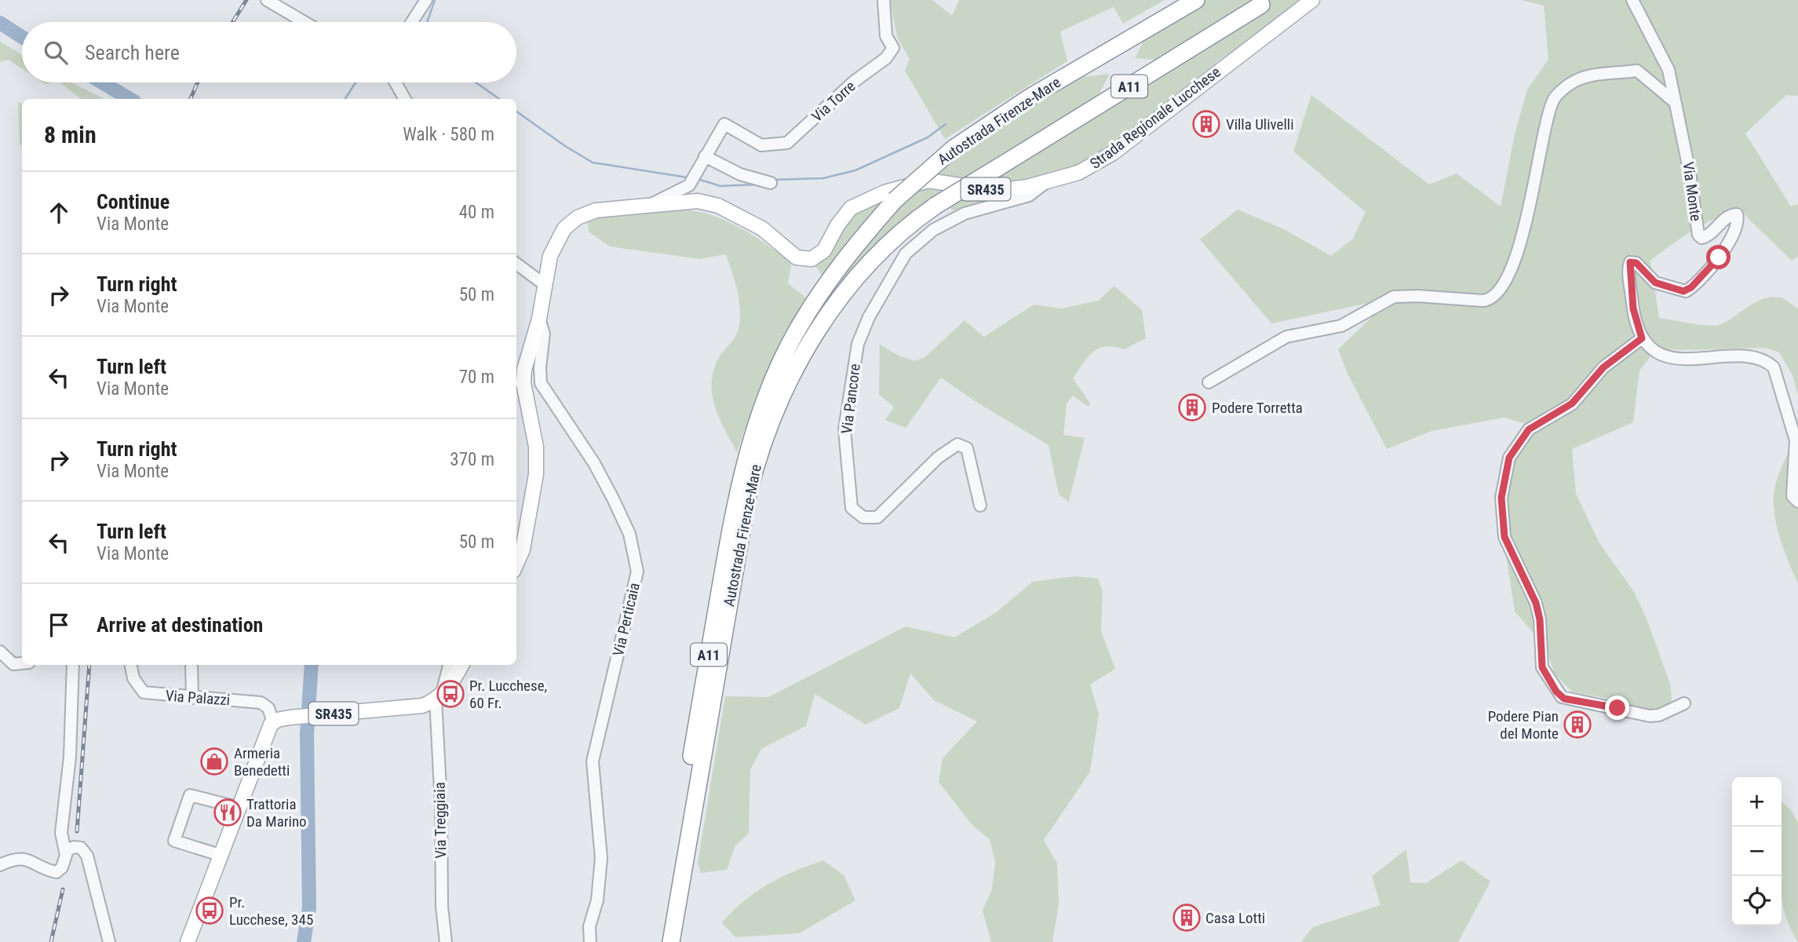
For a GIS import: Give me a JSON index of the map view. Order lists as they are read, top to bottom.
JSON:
{
  "streets": {
    "highway": ["A11", "Autostrada Firenze-Mare"],
    "main road": ["Strada Regionale Lucchese", "SR435"],
    "street": [
      "Via Torre",
      "Via Monte",
      "Via Pancore",
      "Via Perticaia",
      "Via Palazzi",
      "Via Treggiaia"
    ]
  },
  "crossings": [
    ["Strada Regionale Lucchese", "Via Pancore"],
    ["Strada Regionale Lucchese", "Via Perticaia"],
    ["SR435", "Via Palazzi"],
    ["SR435", "Via Treggiaia"]
  ],
  "places": {
    "building": [
      "Villa Ulivelli",
      "Podere Torretta",
      "Podere Pian del Monte",
      "Casa Lotti"
    ],
    "bus stop": ["Pr. Lucchese, 60 Fr.", "Pr. Lucchese, 345"],
    "shop": ["Armeria Benedetti"],
    "restaurant": ["Trattoria Da Marino"]
  },
  "page": {
    "search": "Search here",
    "heading": ["8 min", "Walk · 580 m"],
    "list": [
      ["Continue", "Via Monte", "40 m"],
      ["Turn right", "Via Monte", "50 m"],
      ["Turn left", "Via Monte", "70 m"],
      ["Turn right", "Via Monte", "370 m"],
      ["Turn left", "Via Monte", "50 m"],
      "Arrive at destination"
    ],
    "map_buttons": ["+", "−"]
  }
}
